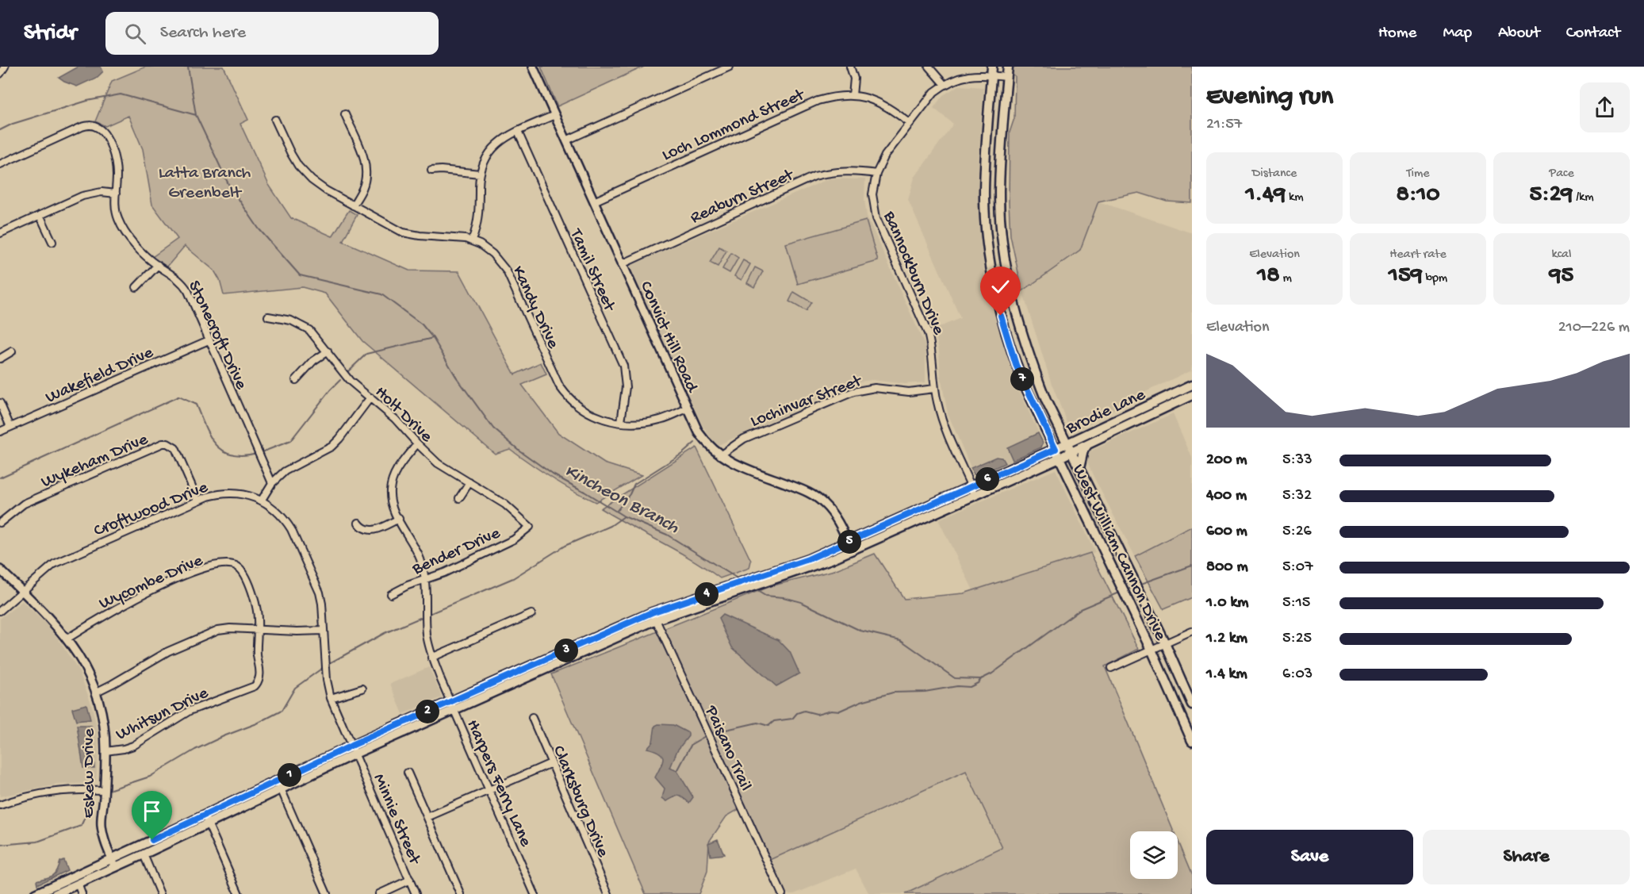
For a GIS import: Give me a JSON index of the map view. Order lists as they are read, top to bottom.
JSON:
{
  "streets": {
    "main road": ["Brodie Lane", "West William Cannon Drive"],
    "street": [
      "Loch Lommond Street",
      "Reaburn Street",
      "Tamil Street",
      "Bannockburn Drive",
      "Kandy Drive",
      "Stonecroft Drive",
      "Convict Hill Road",
      "Wakefield Drive",
      "Lochinvar Street",
      "Holt Drive",
      "Wykeham Drive",
      "Croftwood Drive",
      "Bender Drive",
      "Wycombe Drive",
      "Whitsun Drive",
      "Paisano Trail",
      "Eskew Drive",
      "Harpers Ferry Lane",
      "Clarksburg Drive",
      "Minnie Street"
    ]
  },
  "crossings": [
    ["Loch Lommond Street", "Bannockburn Drive"],
    ["Loch Lommond Street", "Convict Hill Road"],
    ["Reaburn Street", "Bannockburn Drive"],
    ["Reaburn Street", "Convict Hill Road"],
    ["Tamil Street", "Kandy Drive"],
    ["Bannockburn Drive", "Lochinvar Street"],
    ["Bannockburn Drive", "Brodie Lane"],
    ["Bannockburn Drive", "West William Cannon Drive"],
    ["Kandy Drive", "Convict Hill Road"],
    ["Stonecroft Drive", "Wakefield Drive"],
    ["Convict Hill Road", "Lochinvar Street"],
    ["Convict Hill Road", "Brodie Lane"],
    ["Brodie Lane", "Croftwood Drive"],
    ["Brodie Lane", "West William Cannon Drive"],
    ["Brodie Lane", "Paisano Trail"],
    ["Brodie Lane", "Eskew Drive"],
    ["Brodie Lane", "Harpers Ferry Lane"],
    ["Brodie Lane", "Minnie Street"],
    ["Holt Drive", "Bender Drive"],
    ["Holt Drive", "Harpers Ferry Lane"],
    ["Wykeham Drive", "Croftwood Drive"],
    ["Croftwood Drive", "Eskew Drive"],
    ["Croftwood Drive", "Minnie Street"],
    ["Bender Drive", "Harpers Ferry Lane"],
    ["Wycombe Drive", "Whitsun Drive"],
    ["Wycombe Drive", "Eskew Drive"],
    ["Whitsun Drive", "Eskew Drive"]
  ],
  "water": ["Kincheon Branch"],
  "parks": ["Latta Branch Greenbelt"],
  "page": {
    "header": "Stridr",
    "search": "Search here",
    "nav": [
      "Home",
      "Map",
      "About",
      "Contact"
    ],
    "heading": ["Evening run", "21:57"],
    "stats": [
      ["Distance", "1.49 km"],
      ["Time", "8:10"],
      ["Pace", "5:29 /km"],
      ["Elevation", "18 m"],
      ["Heart rate", "159 bpm"],
      ["kcal", "95"]
    ],
    "chart": ["Elevation", "210–226 m"],
    "pins": [
      "7",
      "6",
      "5",
      "4",
      "3",
      "2",
      "1"
    ],
    "list": [
      {
        "name": "200 m",
        "note": "5:33"
      },
      {
        "name": "400 m",
        "note": "5:32"
      },
      {
        "name": "600 m",
        "note": "5:26"
      },
      {
        "name": "800 m",
        "note": "5:07"
      },
      {
        "name": "1.0 km",
        "note": "5:15"
      },
      {
        "name": "1.2 km",
        "note": "5:25"
      },
      {
        "name": "1.4 km",
        "note": "6:03"
      }
    ],
    "buttons": ["Save", "Share"]
  }
}
